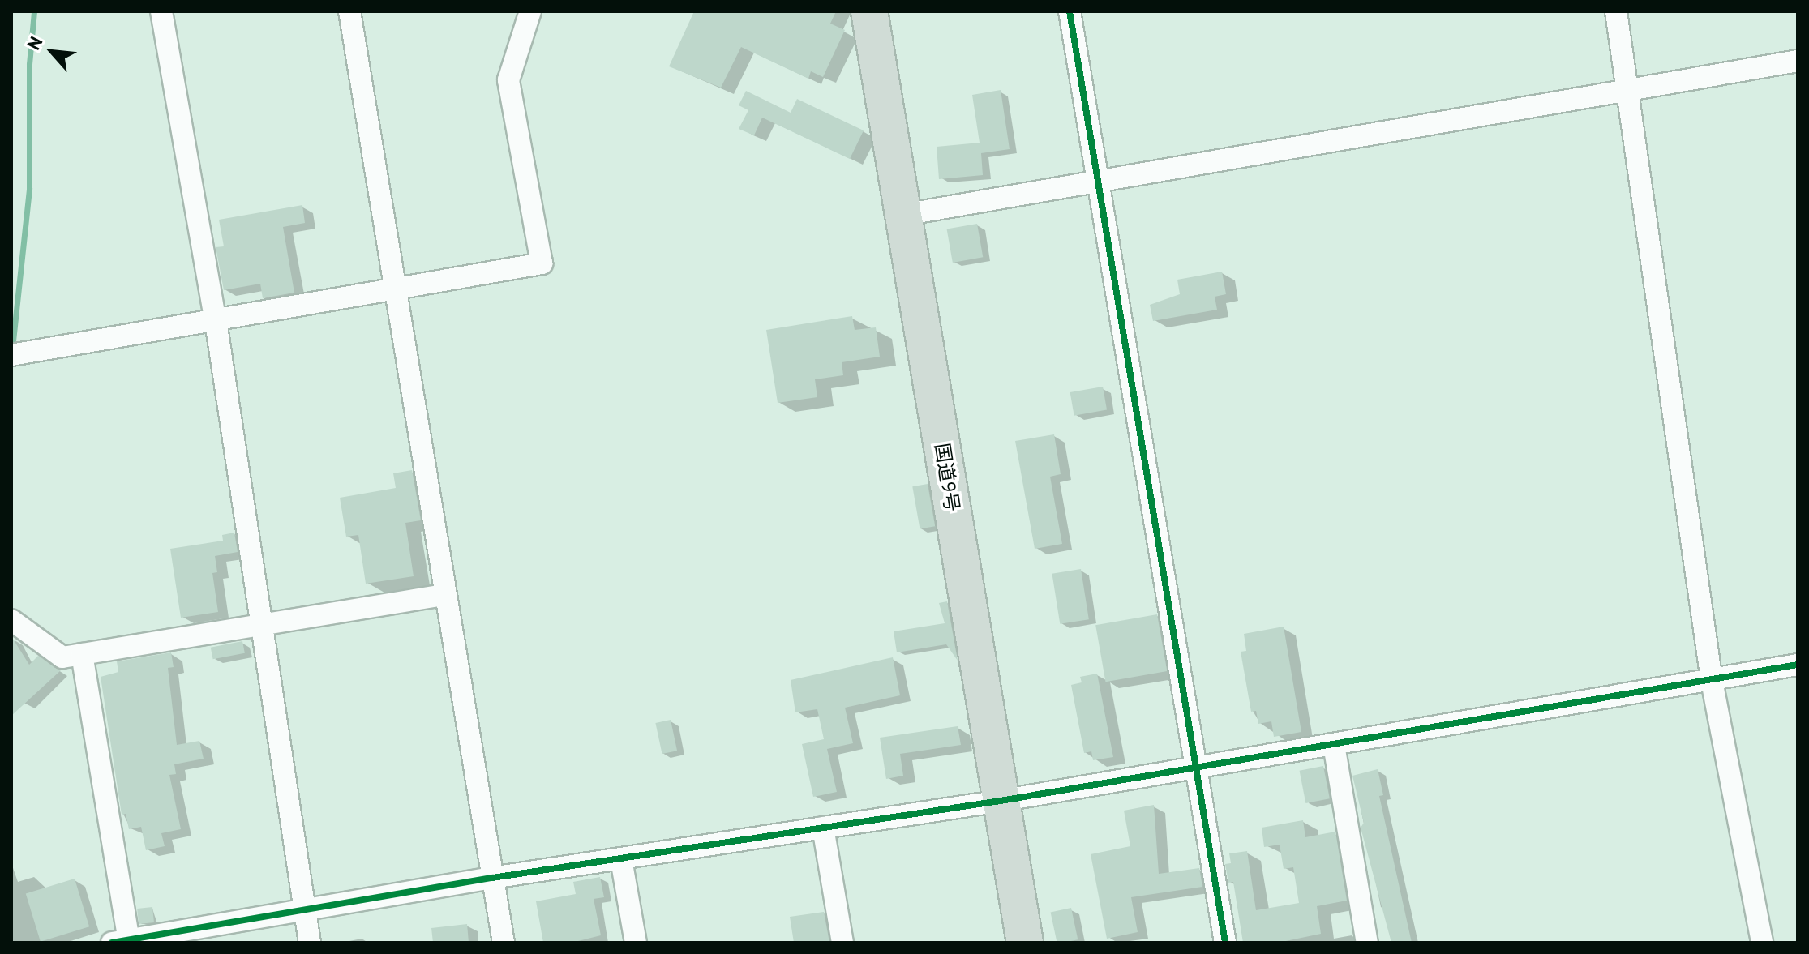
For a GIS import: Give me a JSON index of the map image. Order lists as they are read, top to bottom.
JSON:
{
  "streets": {
    "highway": ["国道9号"]
  },
  "north": "top left"
}
